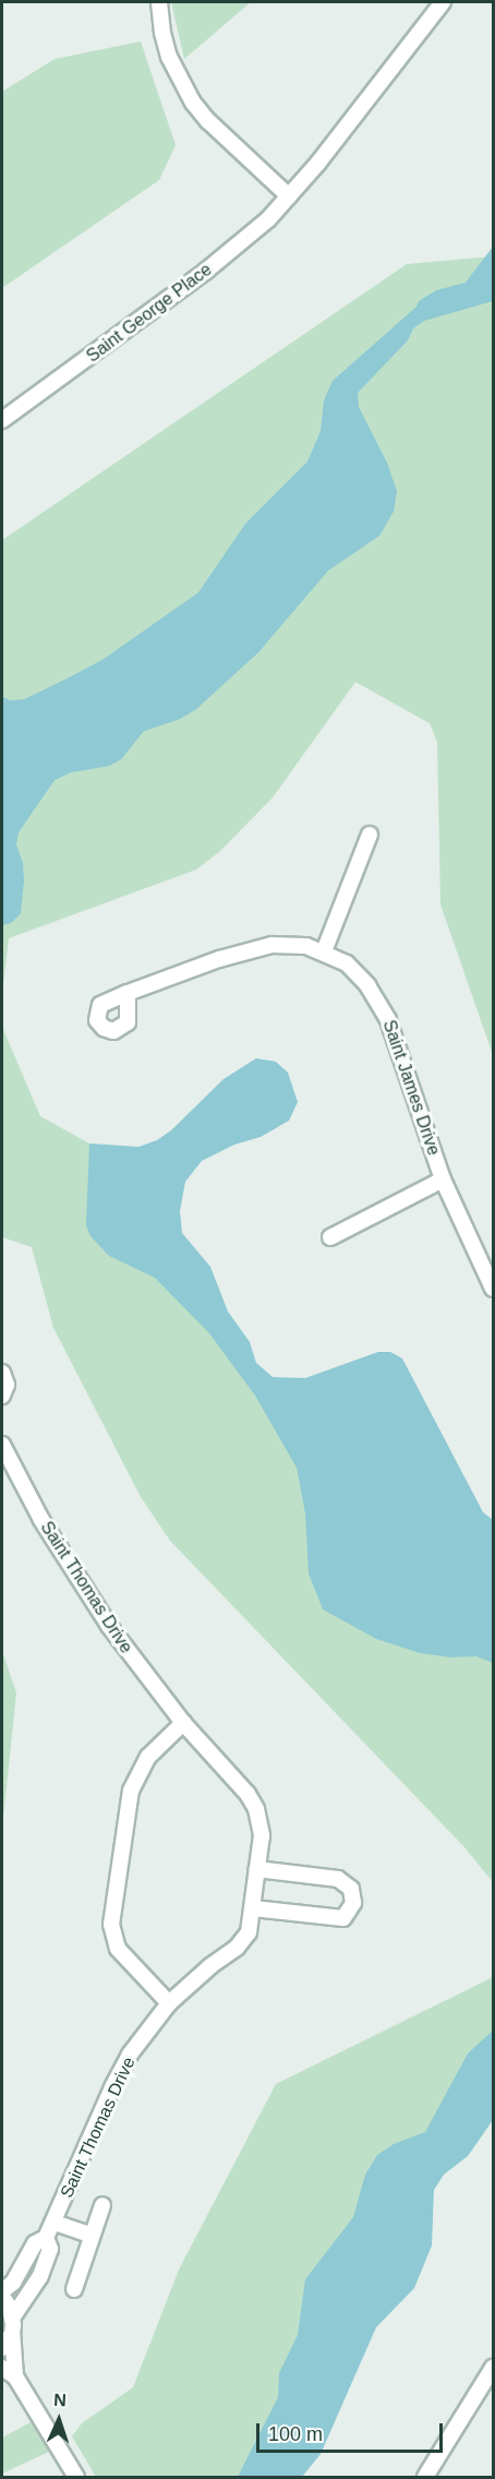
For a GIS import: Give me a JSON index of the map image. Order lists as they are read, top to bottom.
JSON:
{
  "streets": {
    "street": ["Saint George Place", "Saint James Drive", "Saint Thomas Drive"]
  },
  "scale_bar": "100 m",
  "north": "top"
}
